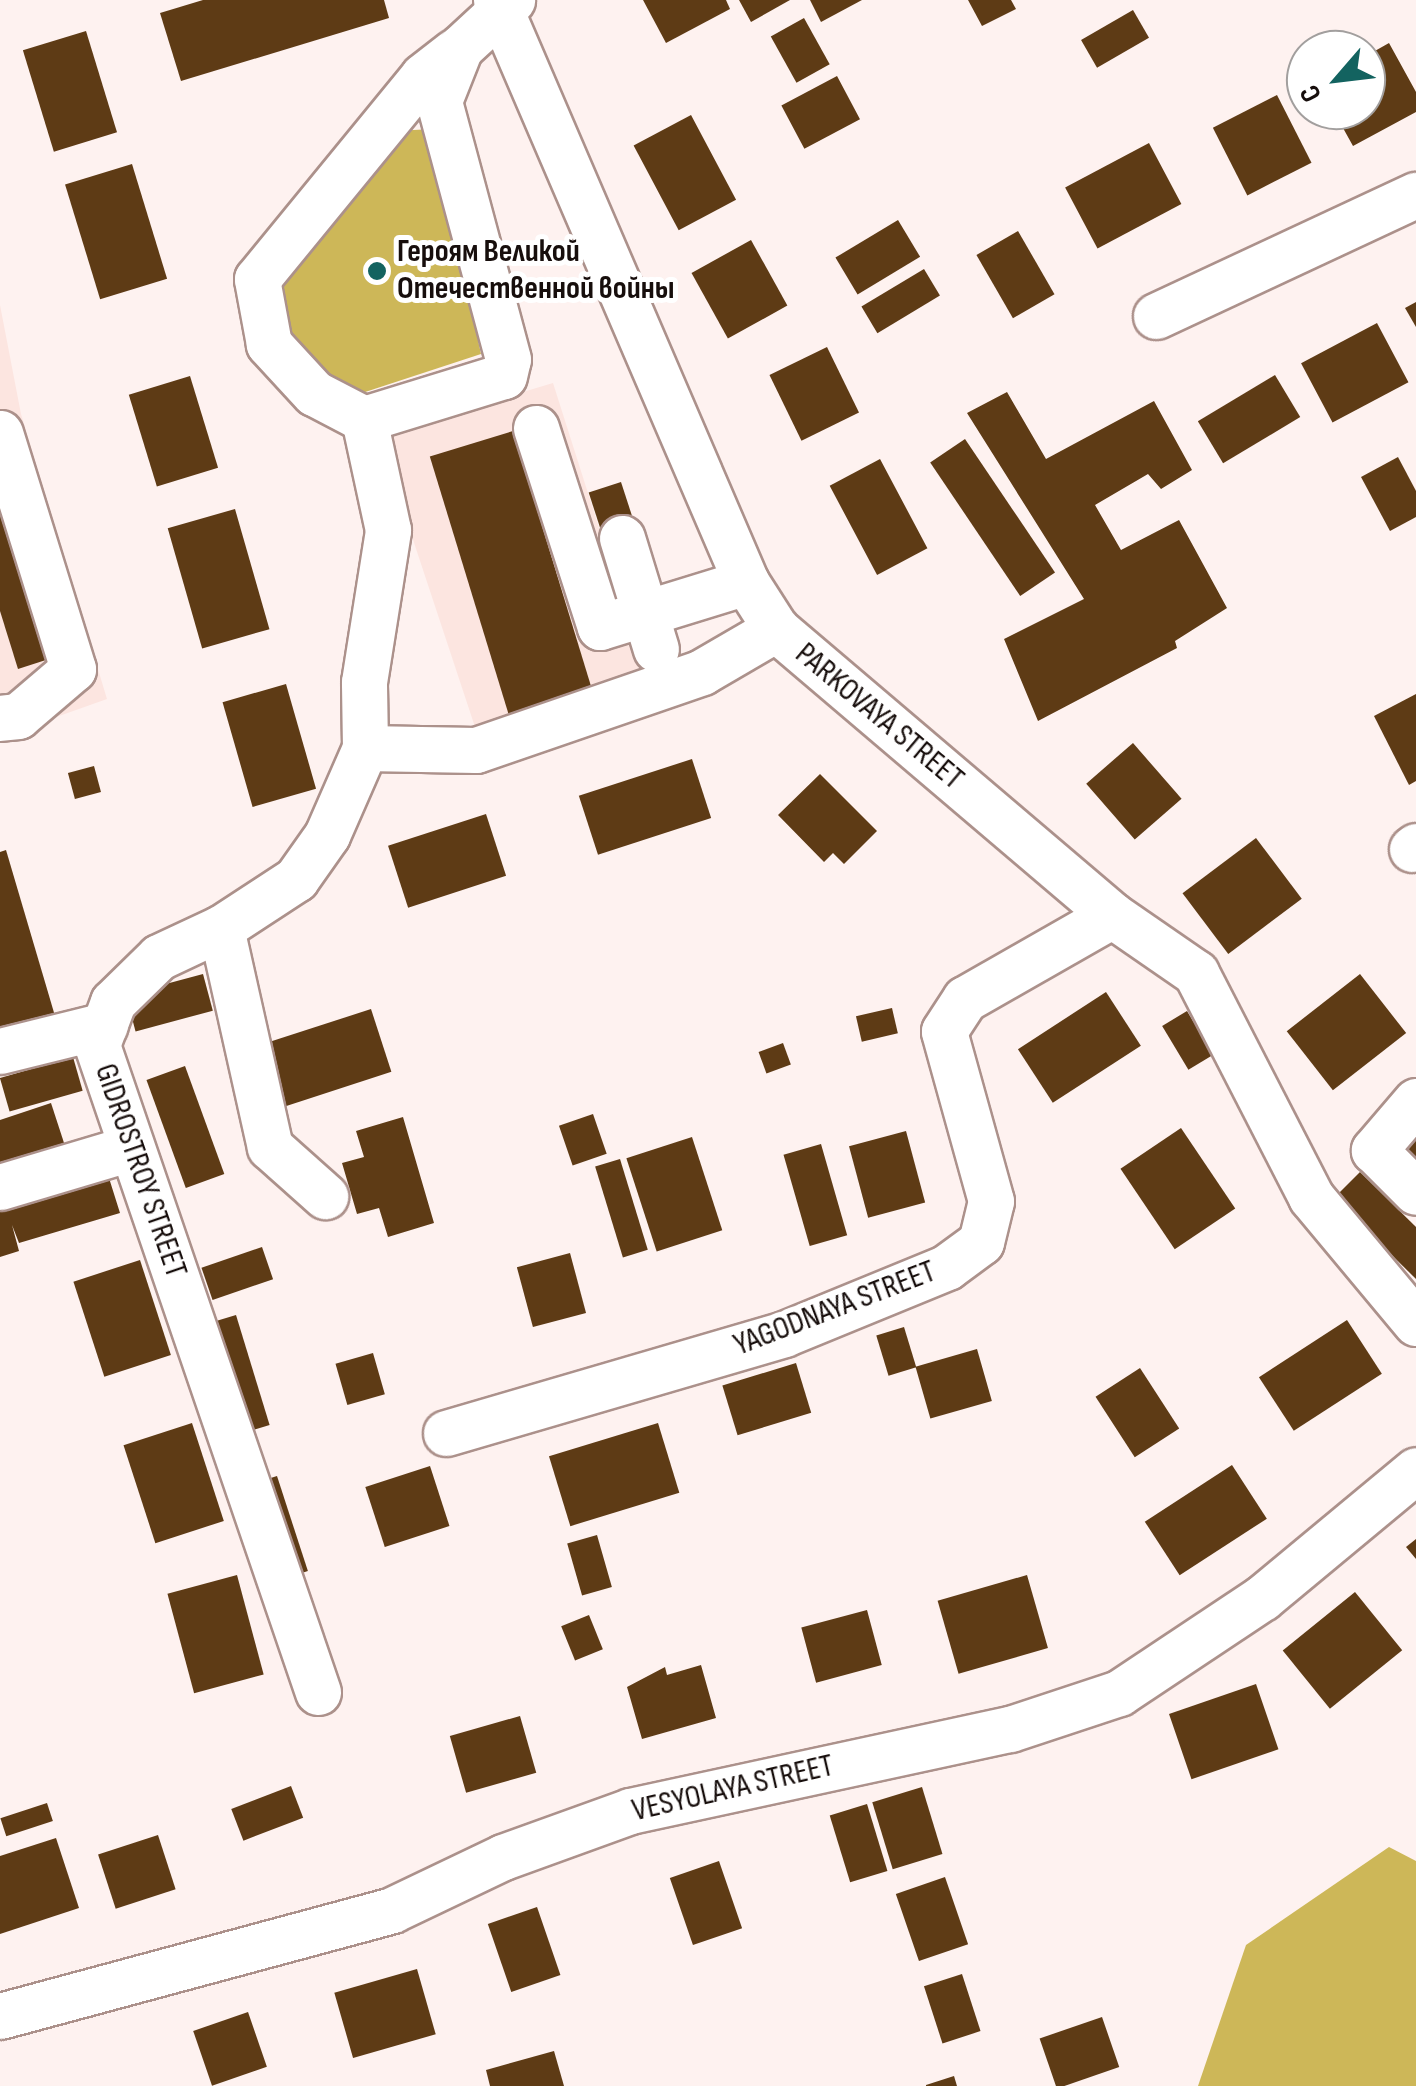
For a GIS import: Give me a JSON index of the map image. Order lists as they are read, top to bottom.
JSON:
{
  "streets": {
    "street": [
      "PARKOVAYA STREET",
      "GIDROSTROY STREET",
      "YAGODNAYA STREET",
      "VESYOLAYA STREET"
    ]
  },
  "crossings": [
    ["PARKOVAYA STREET", "YAGODNAYA STREET"]
  ],
  "places": ["Героям Великой Отечественной войны"],
  "north": "bottom left"
}
